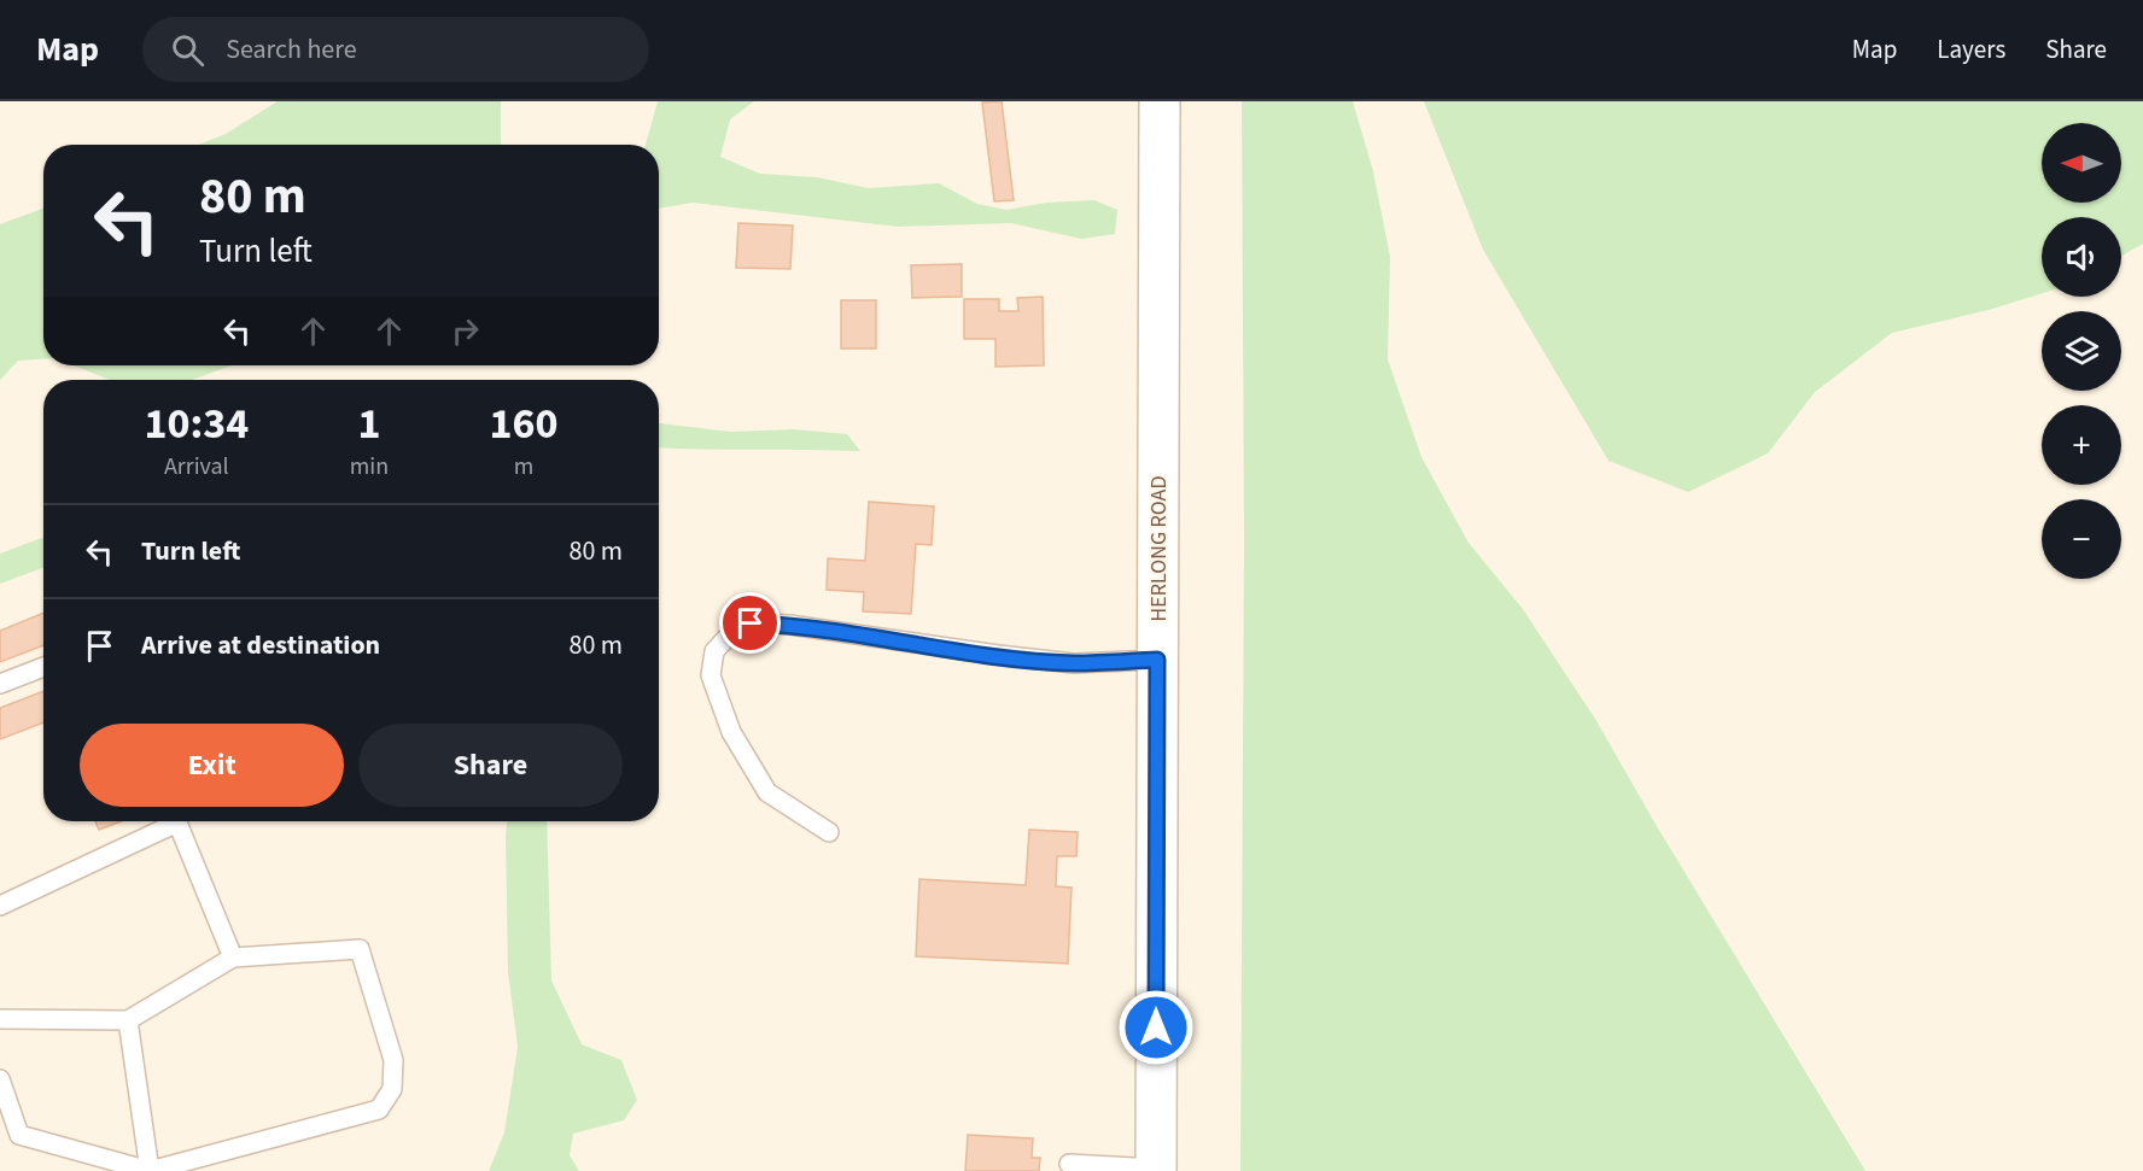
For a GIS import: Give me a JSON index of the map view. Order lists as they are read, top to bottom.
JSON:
{
  "streets": {
    "street": ["HERLONG ROAD"]
  },
  "north": "left",
  "page": {
    "header": "Map",
    "search": "Search here",
    "nav": ["Map", "Layers", "Share"],
    "map_buttons": ["+", "−"],
    "turn": ["80 m", "Turn left"],
    "eta": [
      "10:34",
      "Arrival",
      "1",
      "min",
      "160",
      "m"
    ],
    "list": [
      {
        "name": "Turn left",
        "value": "80 m"
      },
      {
        "name": "Arrive at destination",
        "value": "80 m"
      }
    ],
    "buttons": ["Exit", "Share"]
  }
}
